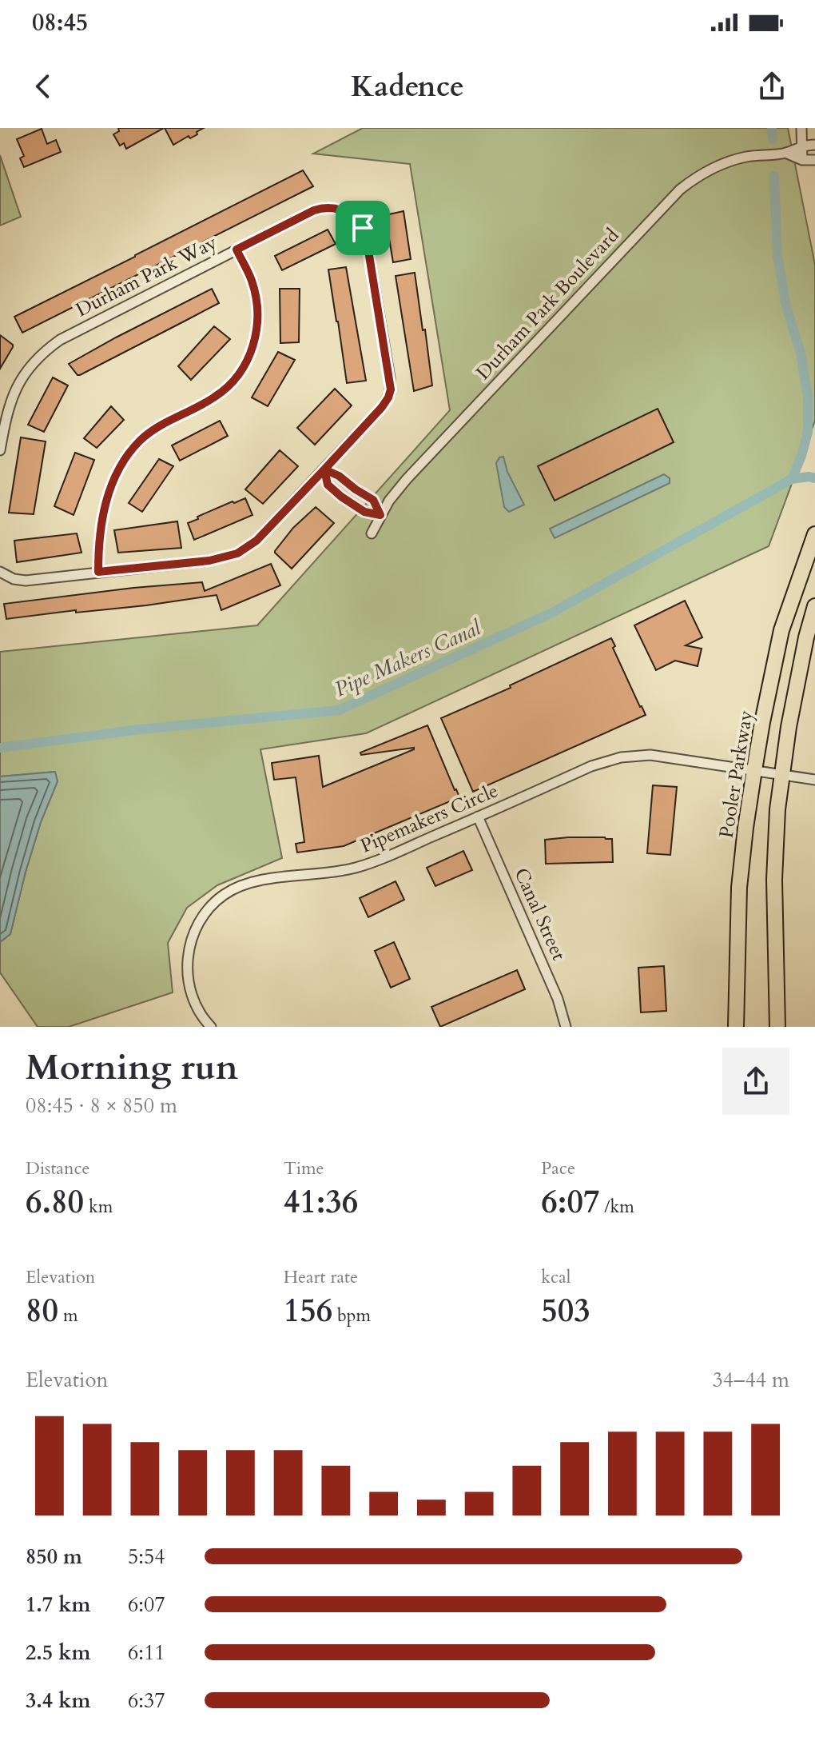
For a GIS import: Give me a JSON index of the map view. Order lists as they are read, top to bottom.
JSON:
{
  "streets": {
    "main road": ["Pooler Parkway"],
    "street": [
      "Durham Park Way",
      "Durham Park Boulevard",
      "Pipemakers Circle",
      "Canal Street"
    ]
  },
  "crossings": [
    ["Pooler Parkway", "Pipemakers Circle"],
    ["Pipemakers Circle", "Canal Street"]
  ],
  "water": ["Pipe Makers Canal"],
  "page": {
    "status": "08:45",
    "header": "Kadence",
    "heading": ["Morning run", "08:45 · 8 × 850 m"],
    "stats": [
      ["Distance", "6.80 km"],
      ["Time", "41:36"],
      ["Pace", "6:07 /km"],
      ["Elevation", "80 m"],
      ["Heart rate", "156 bpm"],
      ["kcal", "503"]
    ],
    "chart": ["Elevation", "34–44 m"],
    "list": [
      {
        "name": "850 m",
        "note": "5:54"
      },
      {
        "name": "1.7 km",
        "note": "6:07"
      },
      {
        "name": "2.5 km",
        "note": "6:11"
      },
      {
        "name": "3.4 km",
        "note": "6:37"
      }
    ]
  }
}
